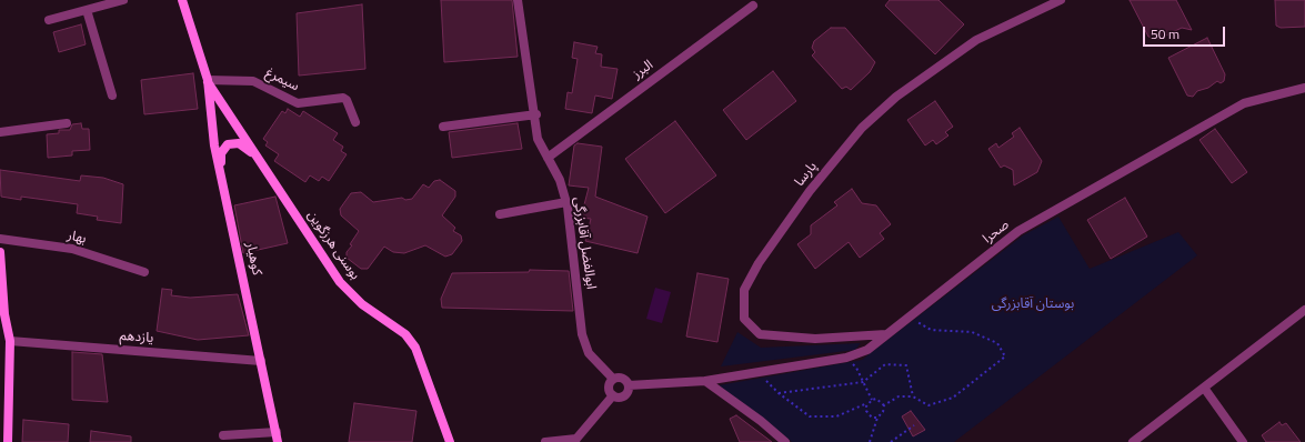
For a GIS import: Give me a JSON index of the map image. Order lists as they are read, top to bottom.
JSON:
{
  "streets": {
    "street": [
      "البرز",
      "سیمرغ",
      "پارسا",
      "صحرا",
      "بهار",
      "ابوالفضل آقابزرگی",
      "بوسنی هرزگوین",
      "کوهیار",
      "یازدهم"
    ]
  },
  "crossings": [
    ["البرز", "ابوالفضل آقابزرگی"],
    ["سیمرغ", "بوسنی هرزگوین"],
    ["سیمرغ", "کوهیار"],
    ["پارسا", "صحرا"],
    ["بوسنی هرزگوین", "کوهیار"],
    ["کوهیار", "یازدهم"]
  ],
  "parks": ["بوستان آقابزرگی"],
  "scale_bar": "50 m"
}
